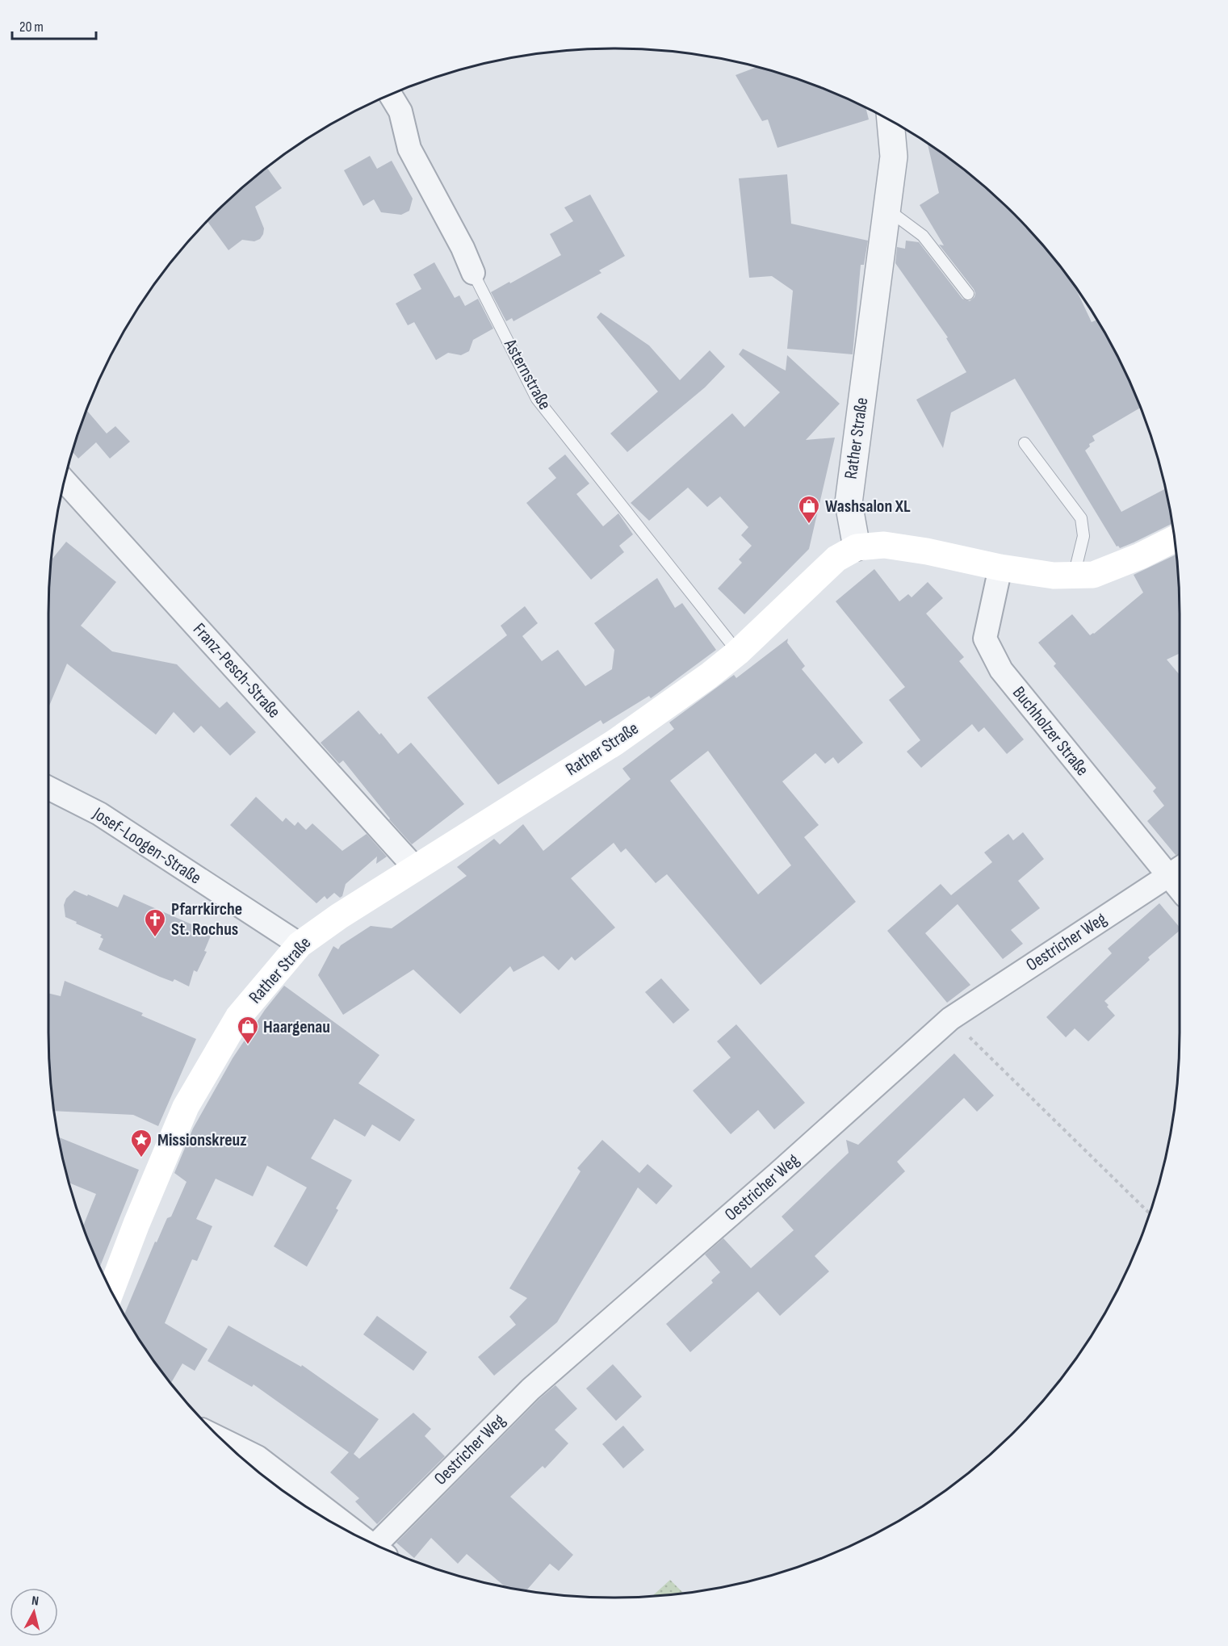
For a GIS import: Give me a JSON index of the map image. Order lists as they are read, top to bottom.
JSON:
{
  "streets": {
    "main road": ["Rather Straße"],
    "street": [
      "Asternstraße",
      "Franz-Pesch-Straße",
      "Buchholzer Straße",
      "Josef-Loogen-Straße",
      "Oestricher Weg"
    ]
  },
  "crossings": [
    ["Asternstraße", "Rather Straße"],
    ["Rather Straße", "Franz-Pesch-Straße"],
    ["Rather Straße", "Josef-Loogen-Straße"],
    ["Buchholzer Straße", "Oestricher Weg"]
  ],
  "places": {
    "shop": ["Washsalon XL", "Haargenau"],
    "church": ["Pfarrkirche St. Rochus"],
    "place": ["Missionskreuz"]
  },
  "scale_bar": "20 m",
  "north": "top"
}
